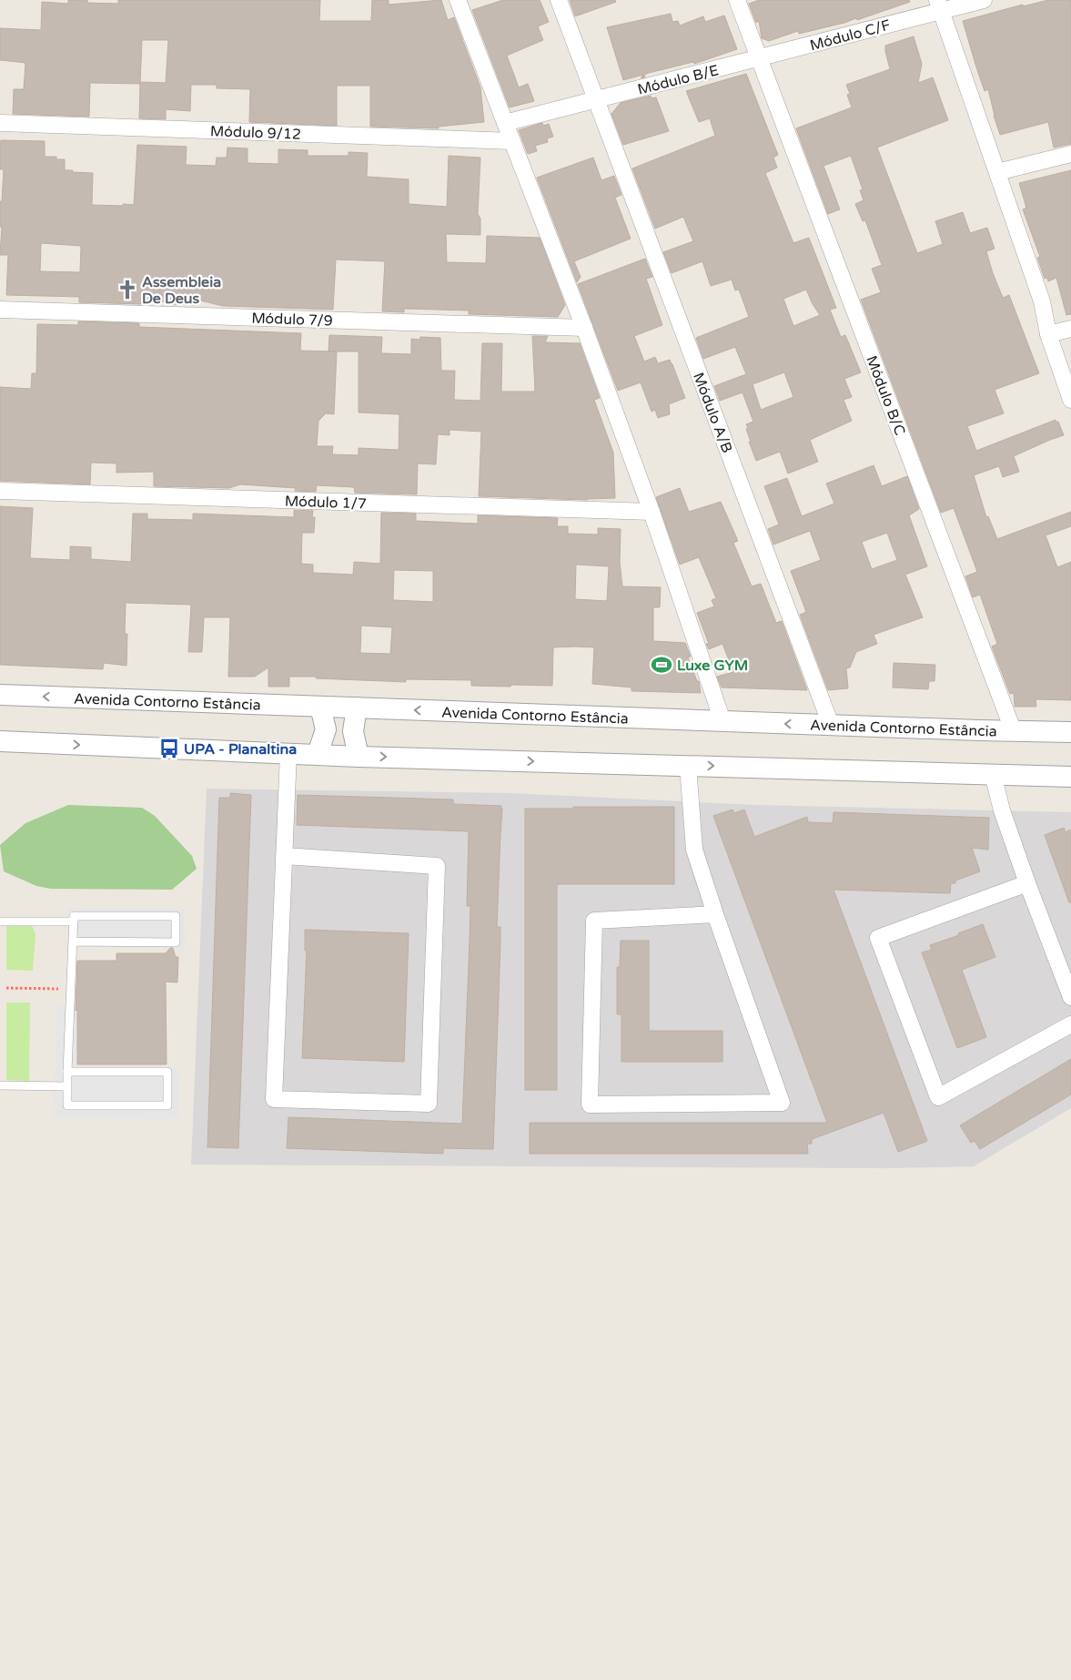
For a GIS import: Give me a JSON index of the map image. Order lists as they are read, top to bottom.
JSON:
{
  "streets": {
    "street": [
      "Módulo C/F",
      "Módulo B/E",
      "Módulo 9/12",
      "Módulo 7/9",
      "Módulo B/C",
      "Módulo A/B",
      "Módulo 1/7",
      "Avenida Contorno Estância"
    ]
  },
  "crossings": [
    ["Módulo C/F", "Módulo B/E"],
    ["Módulo C/F", "Módulo B/C"],
    ["Módulo B/E", "Módulo B/C"],
    ["Módulo B/E", "Módulo A/B"],
    ["Módulo B/C", "Avenida Contorno Estância"],
    ["Módulo A/B", "Avenida Contorno Estância"]
  ],
  "places": {
    "church": ["Assembleia De Deus"],
    "sports": ["Luxe GYM"],
    "bus stop": ["UPA - Planaltina"]
  }
}
